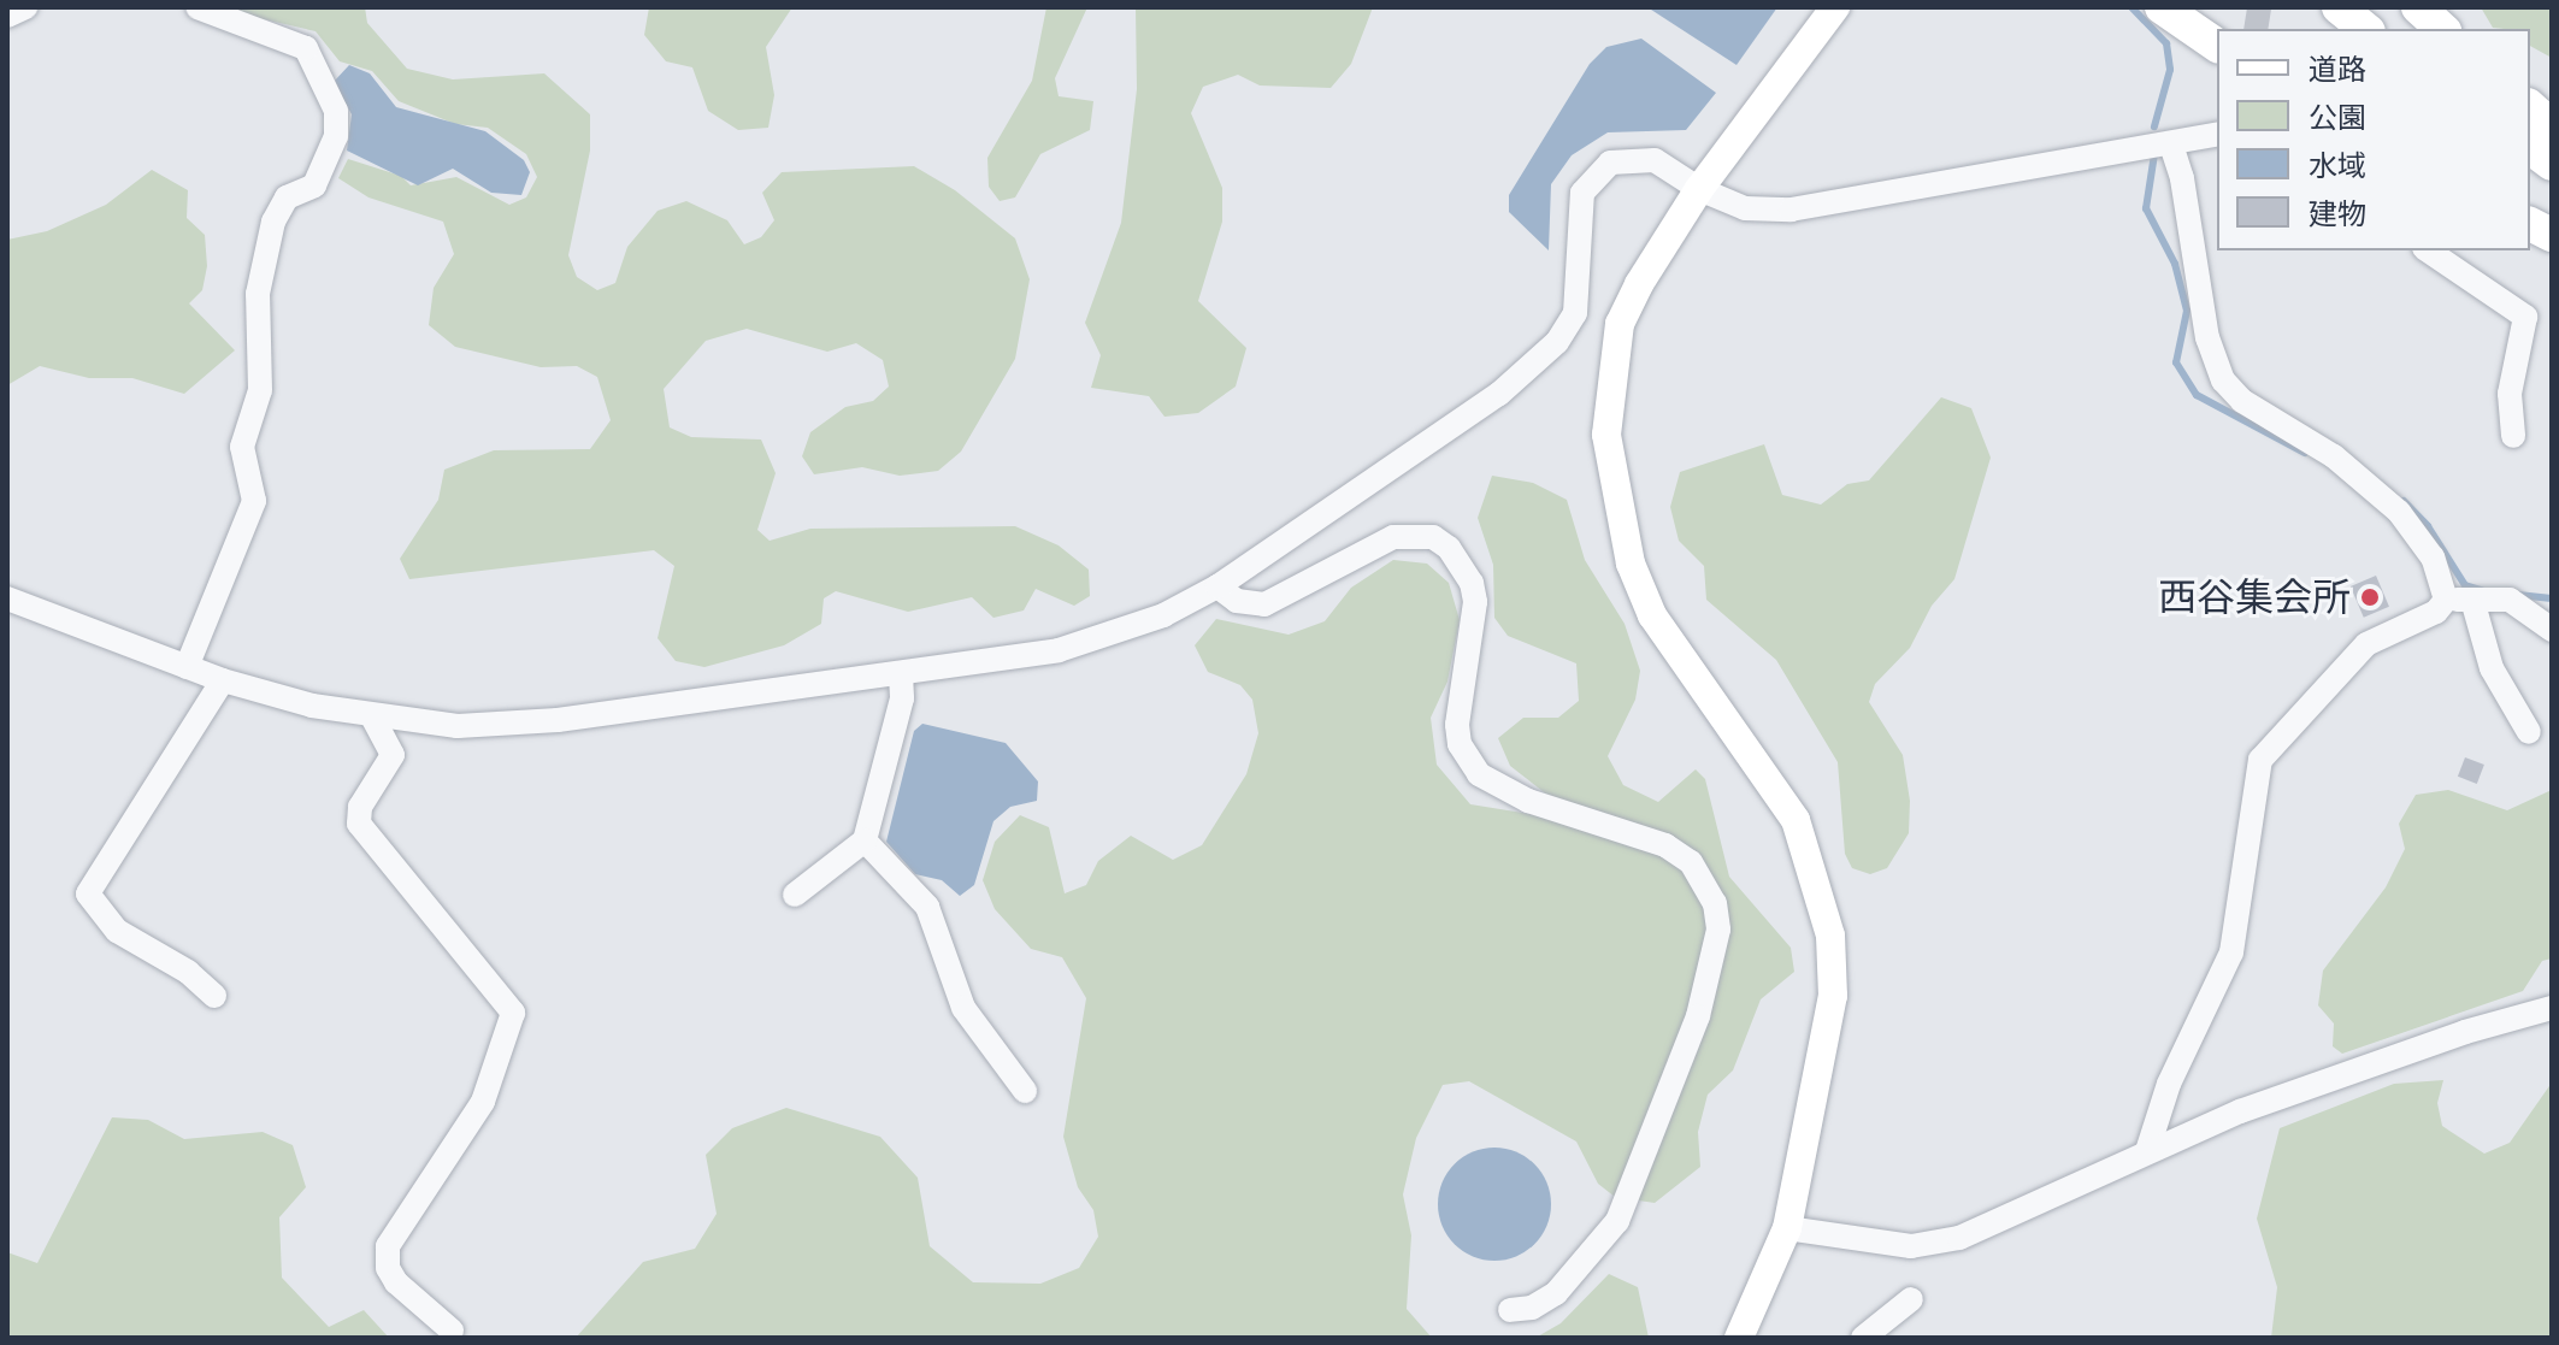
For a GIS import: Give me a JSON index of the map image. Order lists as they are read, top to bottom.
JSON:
{
  "places": ["西谷集会所"],
  "legend": [
    "道路",
    "公園",
    "水域",
    "建物"
  ]
}
